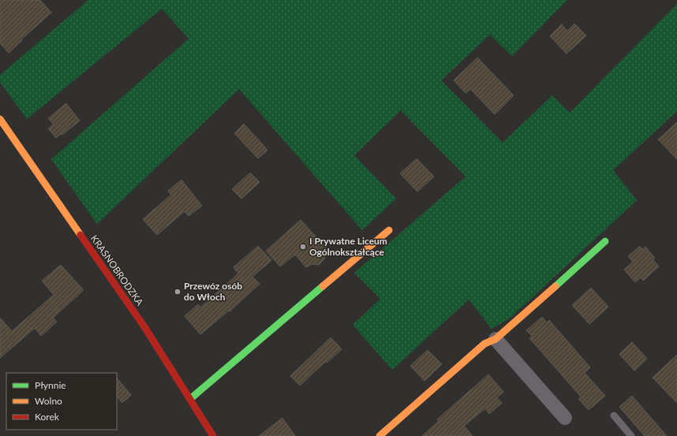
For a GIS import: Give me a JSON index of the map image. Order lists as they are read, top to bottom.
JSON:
{
  "streets": {
    "street": ["KRASNOBRODZKA"]
  },
  "places": ["I Prywatne Liceum Ogólnokształcące", "Przewóz osób do Włoch"],
  "legend": ["Płynnie", "Wolno", "Korek"]
}
